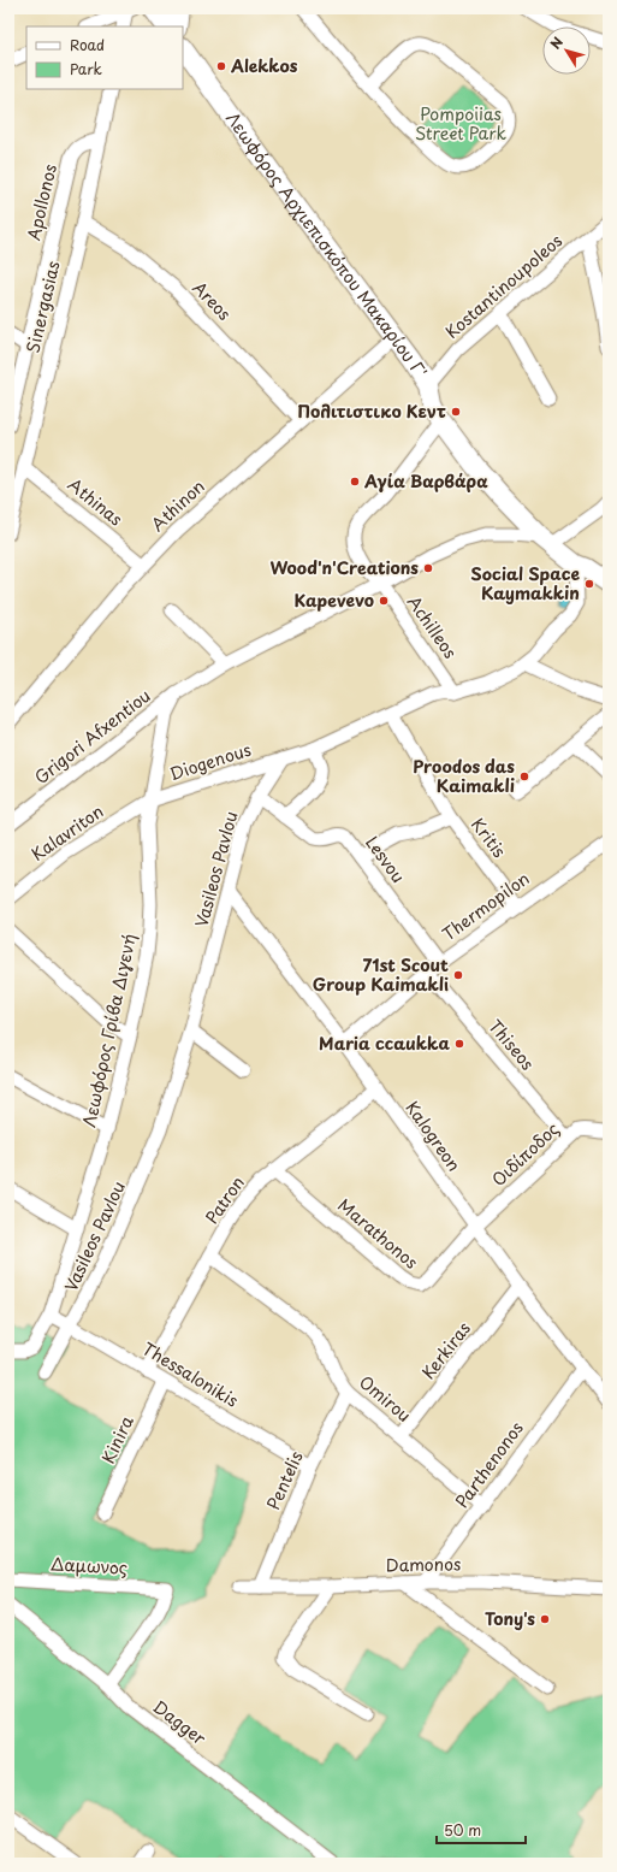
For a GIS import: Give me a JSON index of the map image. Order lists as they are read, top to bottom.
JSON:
{
  "streets": {
    "street": [
      "Apollonos",
      "Λεωφόρος Αρχιεπισκόπου Μακαρίου Γ'",
      "Kostantinoupoleos",
      "Areos",
      "Sinergasias",
      "Athinas",
      "Athinon",
      "Achilleos",
      "Grigori Afxentiou",
      "Diogenous",
      "Kalavriton",
      "Kritis",
      "Lesvou",
      "Vasileos Pavlou",
      "Thermopilon",
      "Λεωφόρος Γρίβα Διγενή",
      "Thiseos",
      "Kalogreon",
      "Οιδίποδος",
      "Patron",
      "Marathonos",
      "Kerkiras",
      "Thessalonikis",
      "Omirou",
      "Kinira",
      "Parthenonos",
      "Pentelis",
      "Damonos",
      "Δαμωνος",
      "Dagger"
    ]
  },
  "crossings": [
    ["Apollonos", "Sinergasias"],
    ["Λεωφόρος Αρχιεπισκόπου Μακαρίου Γ'", "Kostantinoupoleos"],
    ["Λεωφόρος Αρχιεπισκόπου Μακαρίου Γ'", "Athinon"],
    ["Λεωφόρος Αρχιεπισκόπου Μακαρίου Γ'", "Achilleos"],
    ["Areos", "Sinergasias"],
    ["Areos", "Athinon"],
    ["Sinergasias", "Athinas"],
    ["Athinas", "Athinon"],
    ["Grigori Afxentiou", "Λεωφόρος Γρίβα Διγενή"],
    ["Diogenous", "Kalavriton"],
    ["Diogenous", "Vasileos Pavlou"],
    ["Diogenous", "Λεωφόρος Γρίβα Διγενή"],
    ["Kalavriton", "Λεωφόρος Γρίβα Διγενή"],
    ["Kritis", "Thermopilon"],
    ["Lesvou", "Vasileos Pavlou"],
    ["Lesvou", "Thermopilon"],
    ["Vasileos Pavlou", "Kalogreon"],
    ["Vasileos Pavlou", "Thessalonikis"],
    ["Thermopilon", "Thiseos"],
    ["Thermopilon", "Kalogreon"],
    ["Λεωφόρος Γρίβα Διγενή", "Thessalonikis"],
    ["Thiseos", "Οιδίποδος"],
    ["Kalogreon", "Οιδίποδος"],
    ["Kalogreon", "Patron"],
    ["Kalogreon", "Marathonos"],
    ["Kalogreon", "Kerkiras"],
    ["Kalogreon", "Parthenonos"],
    ["Οιδίποδος", "Marathonos"],
    ["Patron", "Marathonos"],
    ["Patron", "Thessalonikis"],
    ["Patron", "Omirou"],
    ["Kerkiras", "Omirou"],
    ["Thessalonikis", "Kinira"],
    ["Thessalonikis", "Pentelis"],
    ["Omirou", "Parthenonos"],
    ["Omirou", "Pentelis"],
    ["Parthenonos", "Damonos"],
    ["Pentelis", "Damonos"],
    ["Δαμωνος", "Dagger"]
  ],
  "parks": ["Pompoiias Street Park"],
  "places": [
    "Alekkos",
    "Πολιτιστικο Κεντ",
    "Αγία Βαρβάρα",
    "Wood'n'Creations",
    "Social Space Kaymakkin",
    "Kapevevo",
    "Proodos das Kaimakli",
    "71st Scout Group Kaimakli",
    "Maria ccaukka",
    "Tony's"
  ],
  "legend": ["Road", "Park"],
  "scale_bar": "50 m",
  "north": "top left"
}
